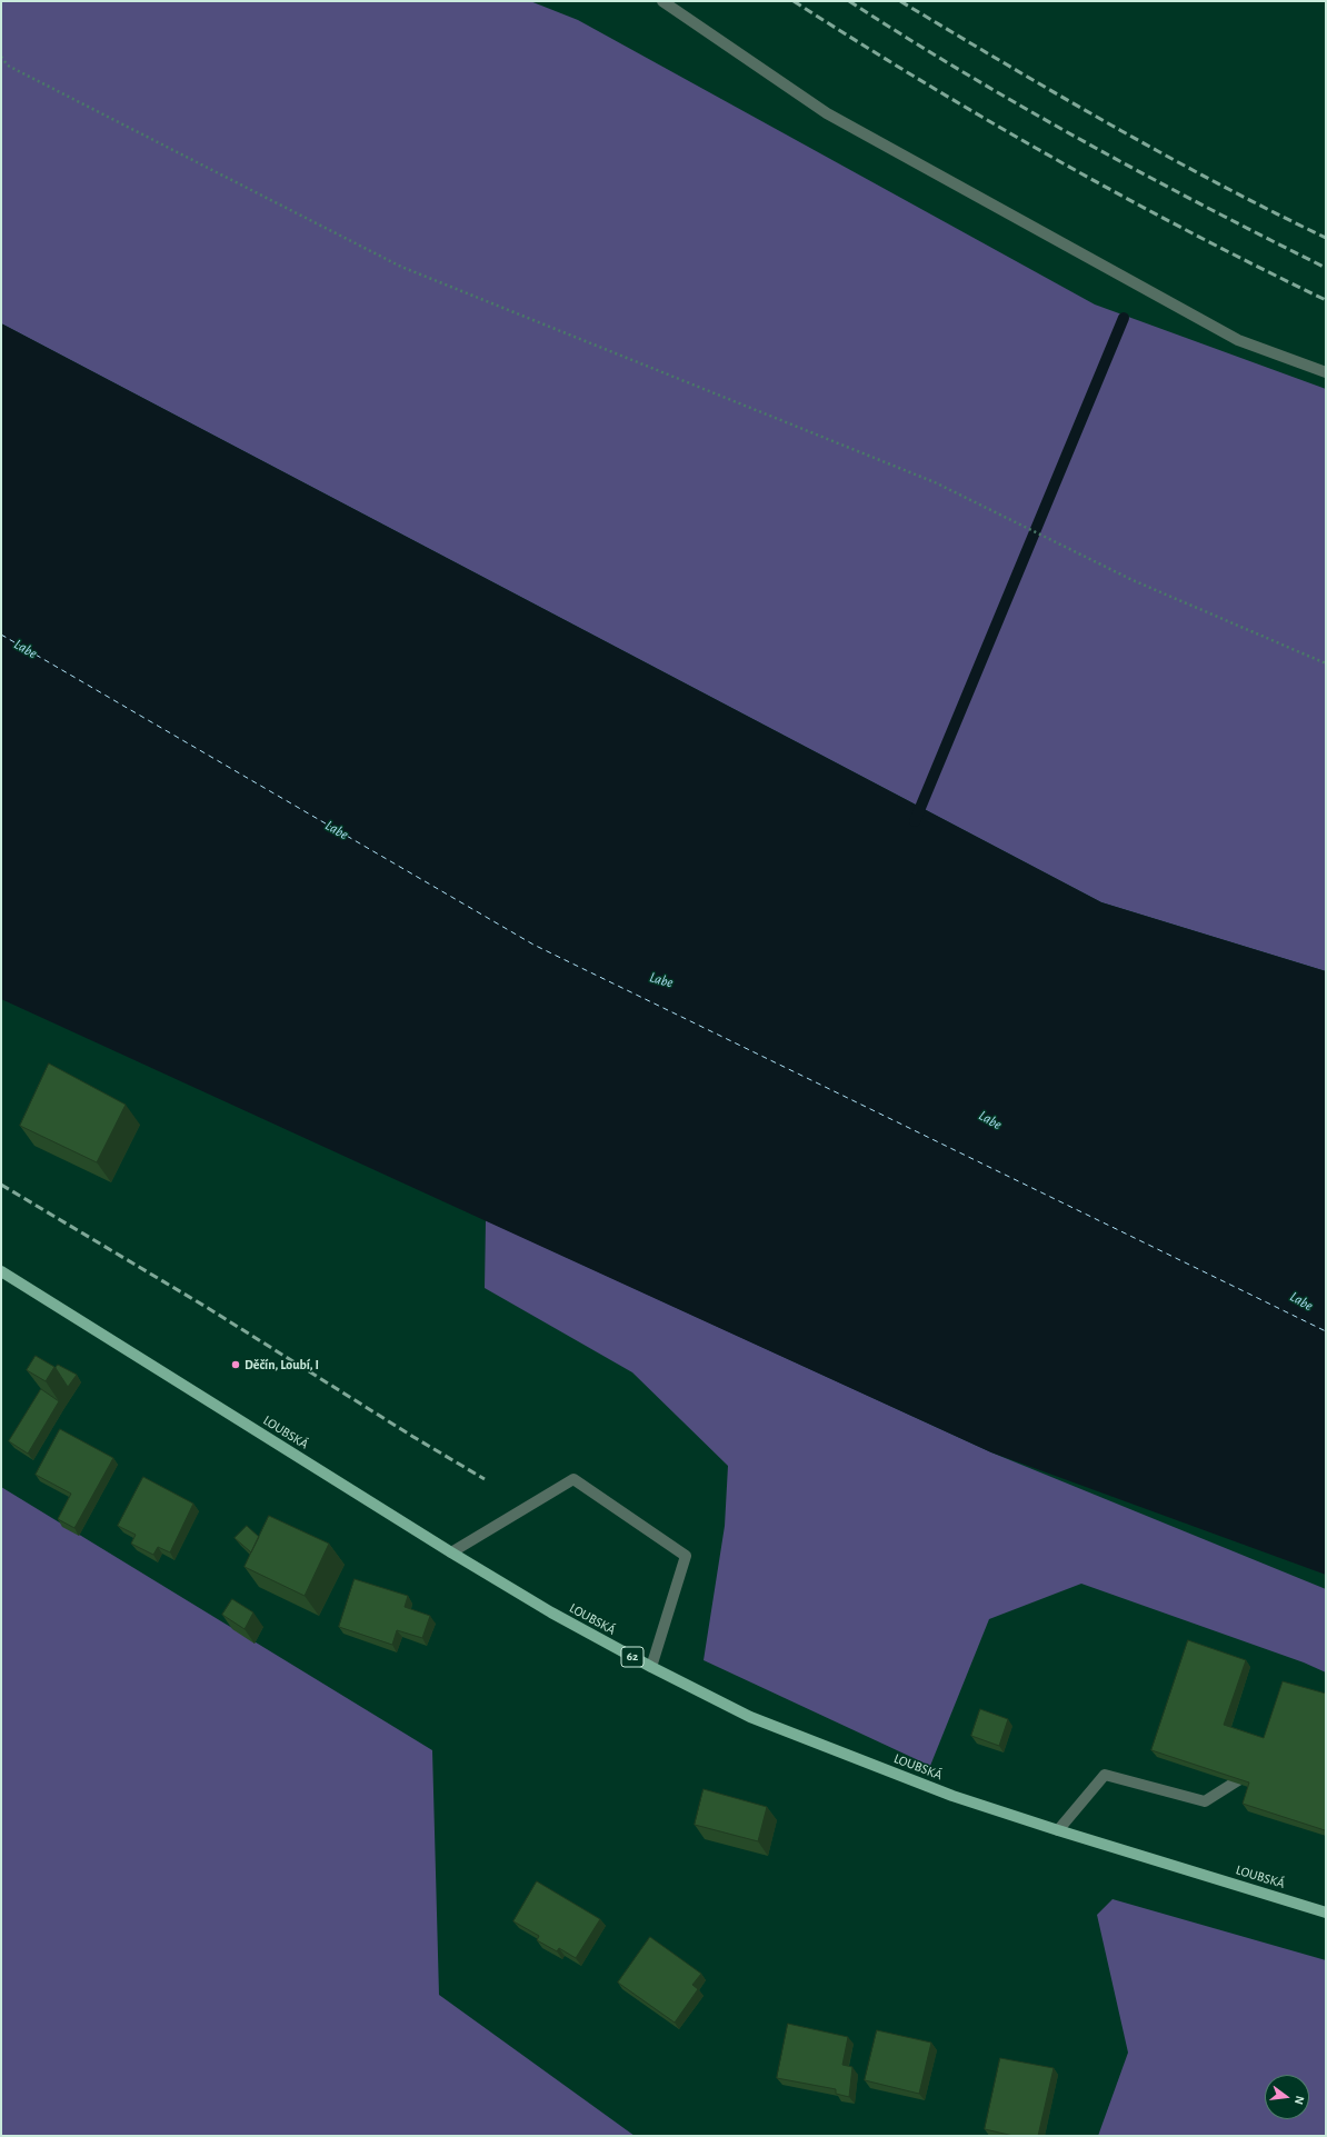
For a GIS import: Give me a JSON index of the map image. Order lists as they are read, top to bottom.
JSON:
{
  "streets": {
    "main road": ["LOUBSKÁ", "62"]
  },
  "water": ["Labe"],
  "places": ["Děčín, Loubí, I"],
  "north": "right"
}
